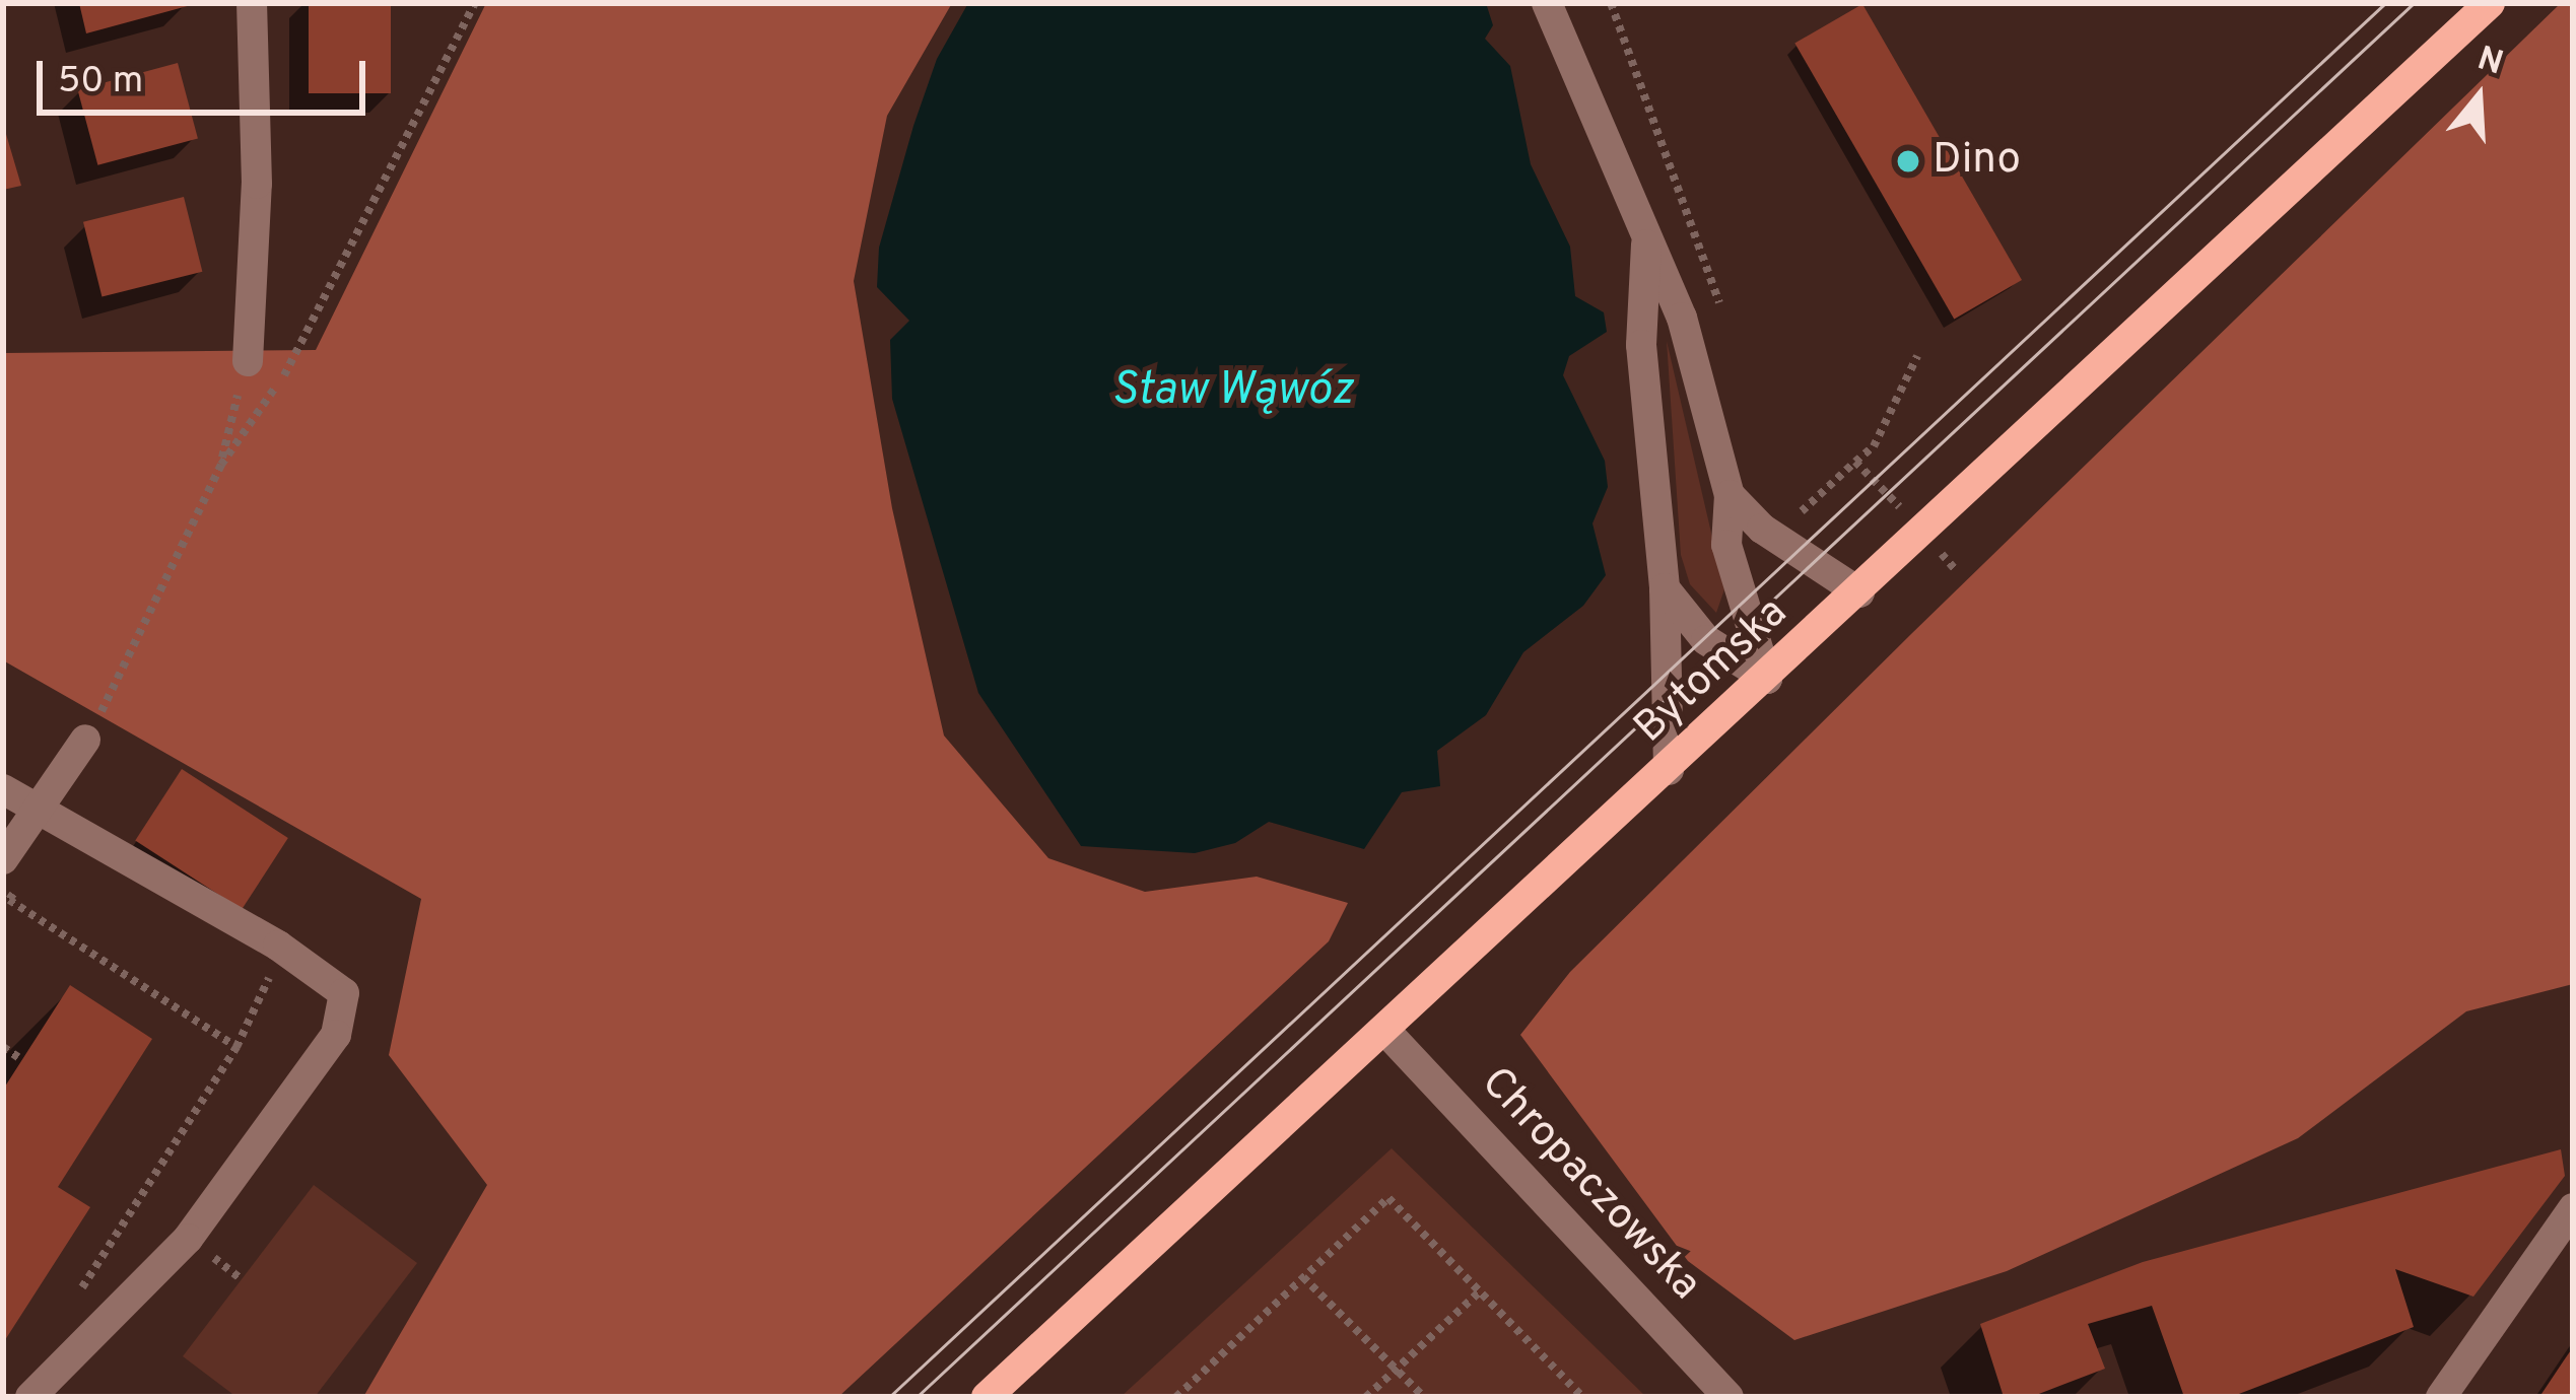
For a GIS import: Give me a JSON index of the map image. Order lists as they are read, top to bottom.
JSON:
{
  "streets": {
    "main road": ["Bytomska"],
    "street": ["Chropaczowska"]
  },
  "crossings": [
    ["Bytomska", "Chropaczowska"]
  ],
  "water": ["Staw Wąwóz"],
  "places": ["Dino"],
  "scale_bar": "50 m",
  "north": "top"
}
